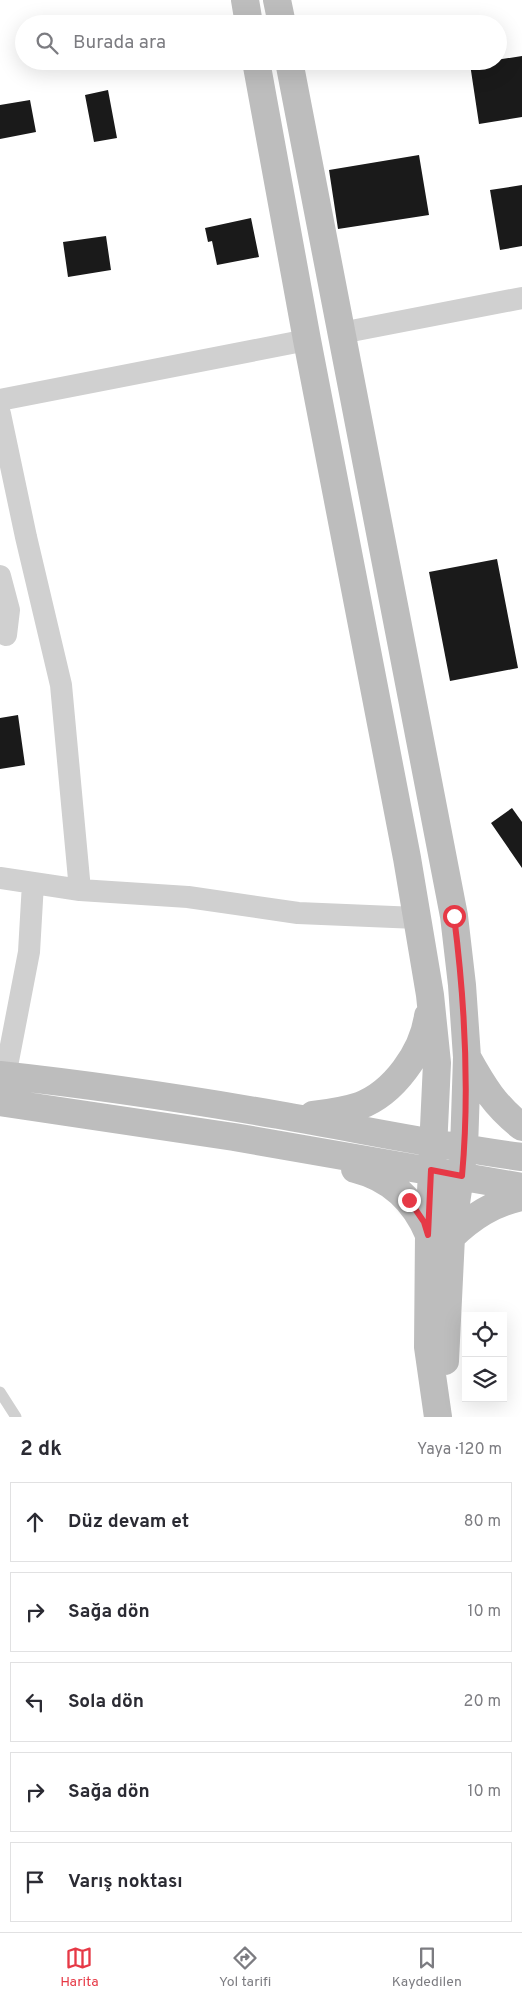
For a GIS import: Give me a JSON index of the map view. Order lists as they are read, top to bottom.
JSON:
{
  "page": {
    "search": "Burada ara",
    "heading": ["2 dk", "Yaya · 120 m"],
    "list": [
      ["Düz devam et", "80 m"],
      ["Sağa dön", "10 m"],
      ["Sola dön", "20 m"],
      ["Sağa dön", "10 m"],
      "Varış noktası"
    ],
    "nav": ["Harita", "Yol tarifi", "Kaydedilen"]
  }
}
